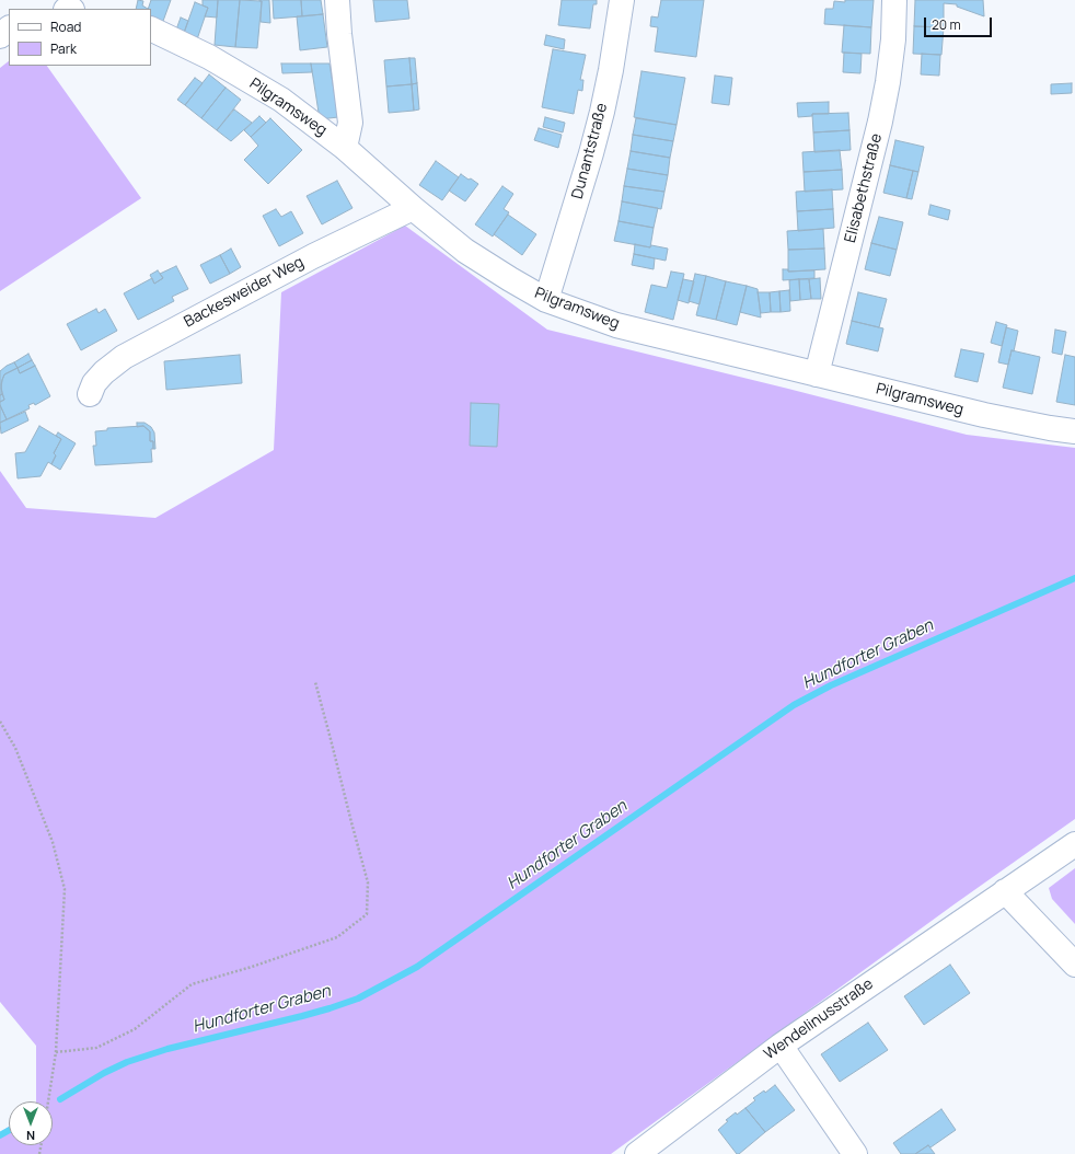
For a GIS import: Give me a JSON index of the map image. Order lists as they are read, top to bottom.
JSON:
{
  "streets": {
    "street": [
      "Pilgramsweg",
      "Dunantstraße",
      "Elisabethstraße",
      "Backesweider Weg",
      "Wendelinusstraße"
    ]
  },
  "crossings": [
    ["Pilgramsweg", "Dunantstraße"],
    ["Pilgramsweg", "Elisabethstraße"],
    ["Pilgramsweg", "Backesweider Weg"]
  ],
  "water": ["Hundforter Graben"],
  "legend": ["Road", "Park"],
  "scale_bar": "20 m",
  "north": "bottom"
}
